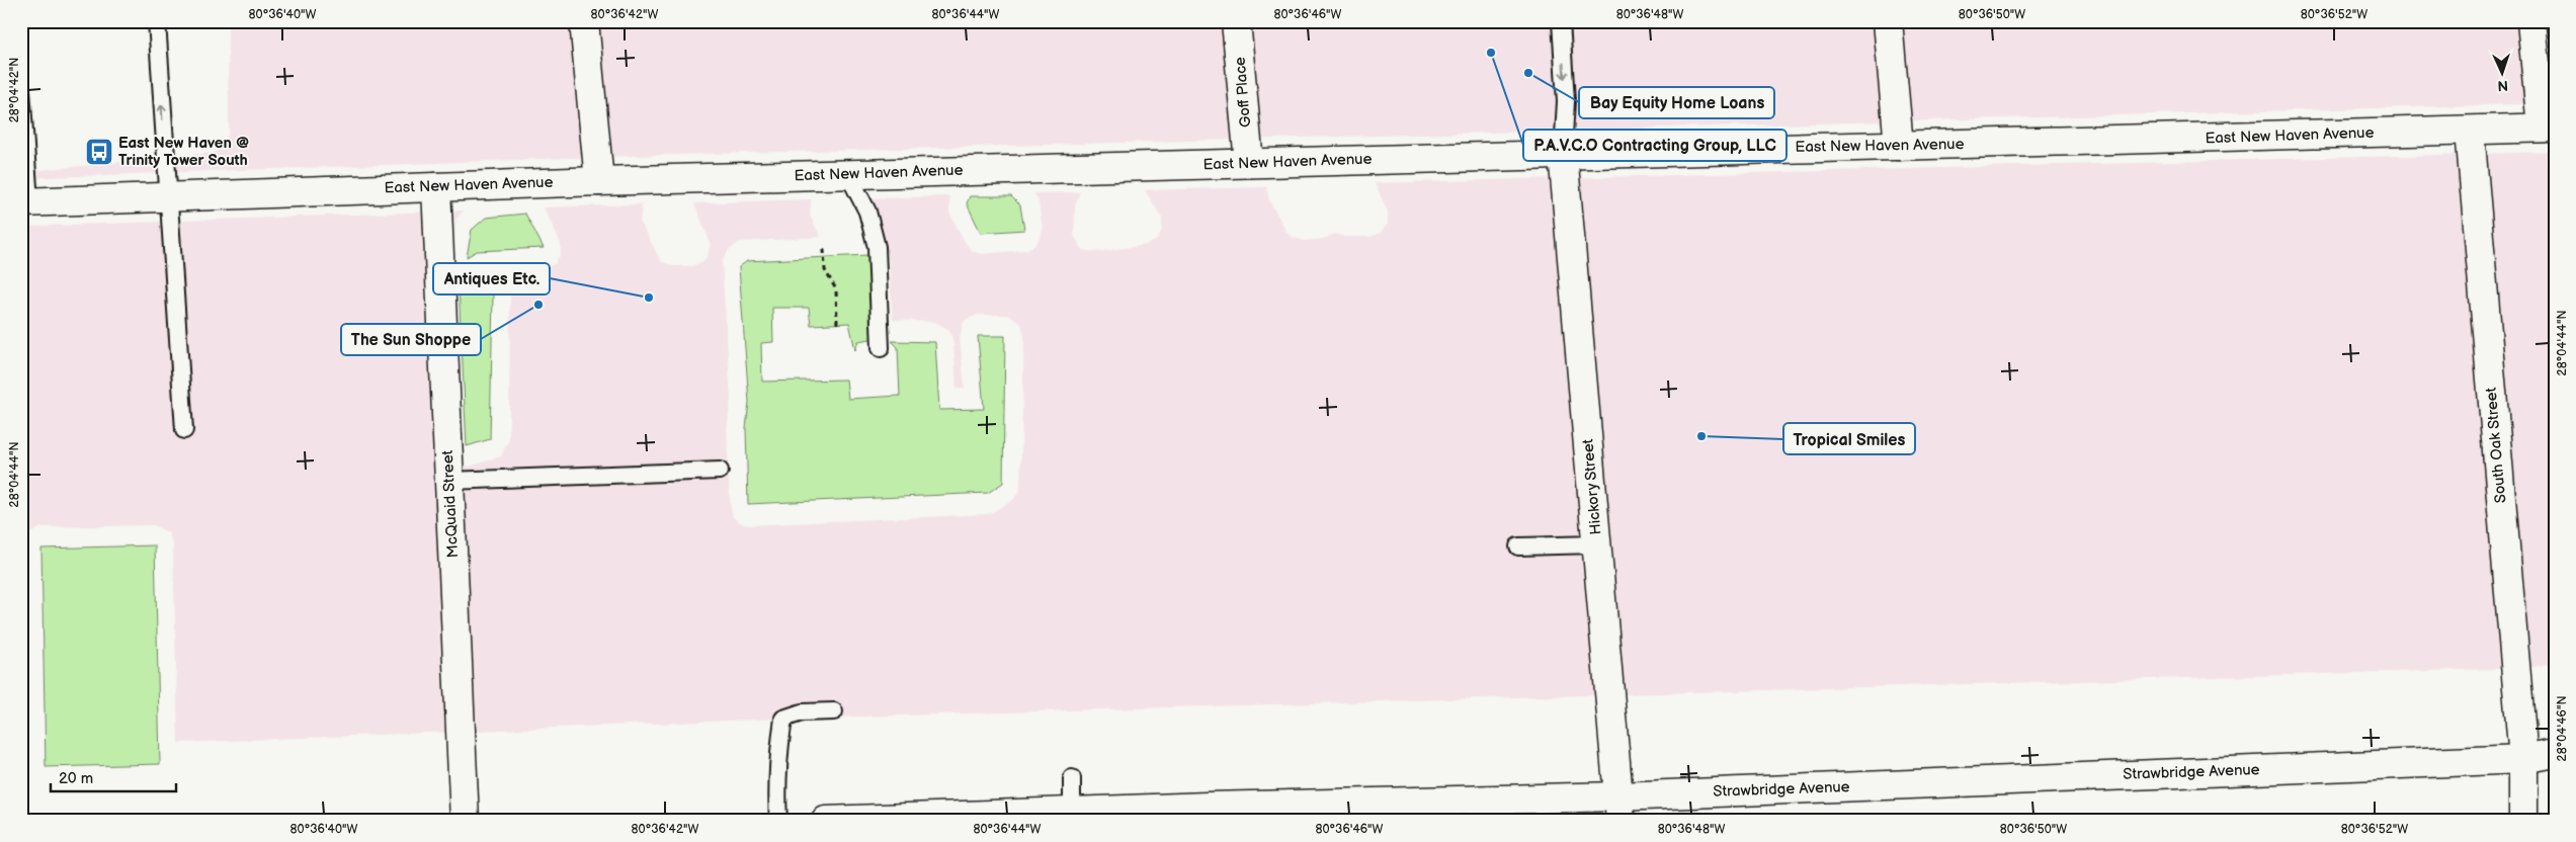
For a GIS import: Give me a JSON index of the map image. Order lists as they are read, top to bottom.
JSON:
{
  "streets": {
    "street": [
      "Goff Place",
      "East New Haven Avenue",
      "South Oak Street",
      "Hickory Street",
      "McQuaid Street",
      "Strawbridge Avenue"
    ]
  },
  "crossings": [
    ["Goff Place", "East New Haven Avenue"],
    ["East New Haven Avenue", "South Oak Street"],
    ["East New Haven Avenue", "Hickory Street"],
    ["East New Haven Avenue", "McQuaid Street"],
    ["South Oak Street", "Strawbridge Avenue"],
    ["Hickory Street", "Strawbridge Avenue"]
  ],
  "places": {
    "other": [
      "P.A.V.C.O Contracting Group, LLC",
      "Bay Equity Home Loans",
      "Antiques Etc.",
      "The Sun Shoppe",
      "Tropical Smiles"
    ],
    "bus stop": ["East New Haven @ Trinity Tower South"]
  },
  "scale_bar": "20 m",
  "north": "bottom",
  "coordinates": [
    "80°36'40\"W",
    "80°36'42\"W",
    "80°36'44\"W",
    "80°36'46\"W",
    "80°36'48\"W",
    "80°36'50\"W",
    "80°36'52\"W",
    "28°04'42\"N",
    "28°04'44\"N",
    "28°04'46\"N"
  ]
}
